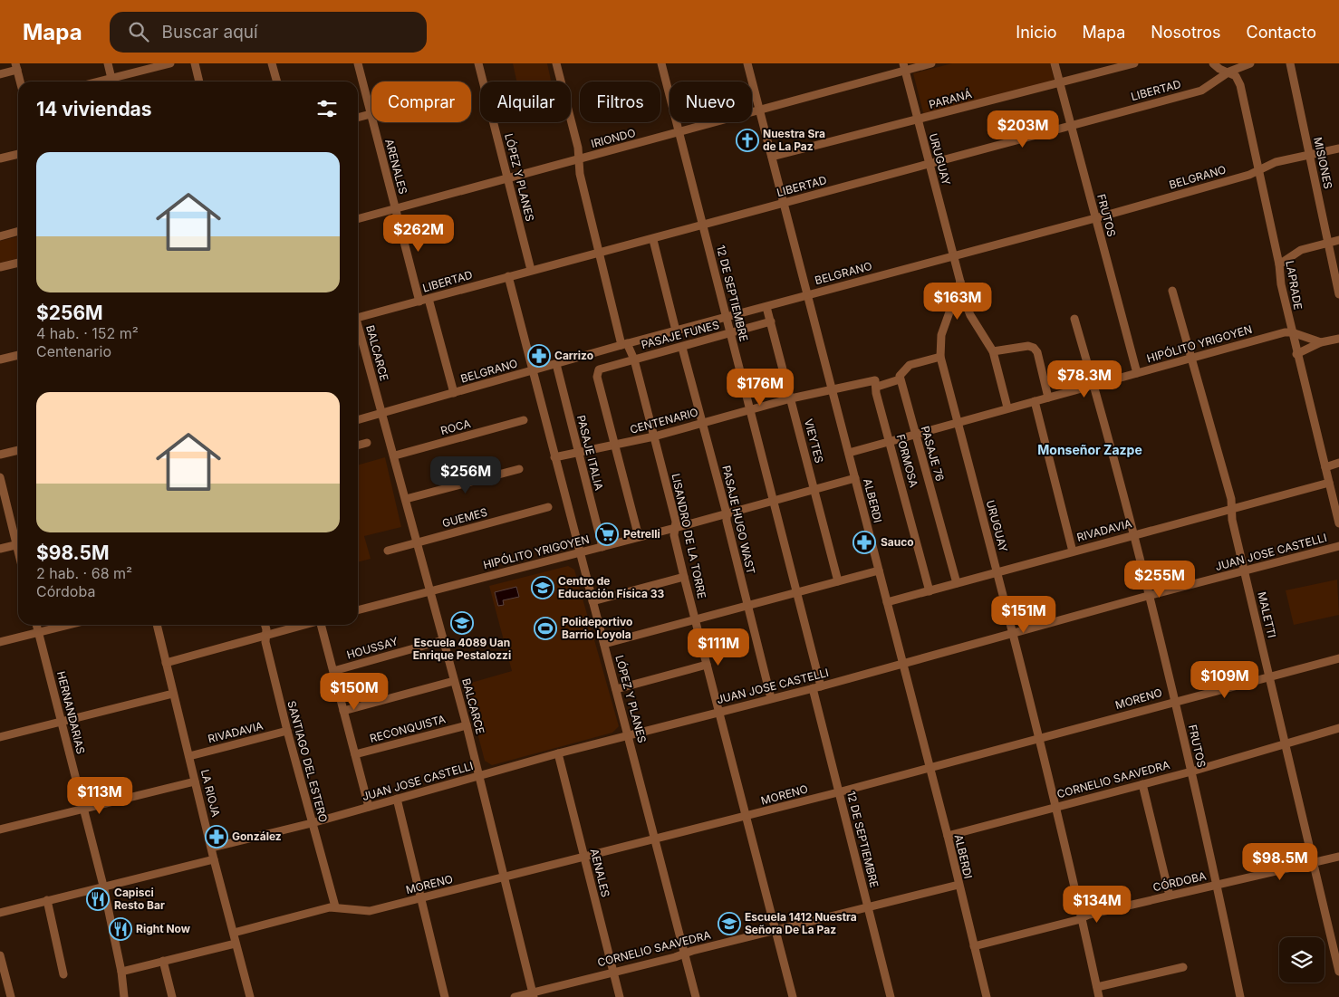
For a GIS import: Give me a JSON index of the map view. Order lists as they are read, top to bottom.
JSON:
{
  "streets": {
    "street": [
      "LIBERTAD",
      "PARANÁ",
      "IRIONDO",
      "URUGUAY",
      "MISIONES",
      "ARENALES",
      "LÓPEZ Y PLANES",
      "BELGRANO",
      "FRUTOS",
      "LAPRADE",
      "12 DE SEPTIEMBRE",
      "PASAJE FUNES",
      "HIPÓLITO YRIGOYEN",
      "BALCARCE",
      "CENTENARIO",
      "ROCA",
      "VIEYTES",
      "PASAJE ITALIA",
      "PASAJE 76",
      "FORMOSA",
      "ALBERDI",
      "GUEMES",
      "PASAJE HUGO WAST",
      "RIVADAVIA",
      "LISANDRO DE LA TORRE",
      "JUAN JOSE CASTELLI",
      "MALETTI",
      "HOUSSAY",
      "MORENO",
      "HERNANDARIAS",
      "RECONQUISTA",
      "SANTIAGO DEL ESTERO",
      "CORNELIO SAAVEDRA",
      "LA RIOJA",
      "AENALES",
      "CÓRDOBA"
    ]
  },
  "crossings": [
    ["LIBERTAD", "URUGUAY"],
    ["LIBERTAD", "ARENALES"],
    ["LIBERTAD", "LÓPEZ Y PLANES"],
    ["LIBERTAD", "FRUTOS"],
    ["LIBERTAD", "LAPRADE"],
    ["LIBERTAD", "12 DE SEPTIEMBRE"],
    ["LIBERTAD", "ALBERDI"],
    ["LIBERTAD", "LISANDRO DE LA TORRE"],
    ["PARANÁ", "URUGUAY"],
    ["PARANÁ", "FRUTOS"],
    ["PARANÁ", "ALBERDI"],
    ["IRIONDO", "URUGUAY"],
    ["IRIONDO", "ARENALES"],
    ["IRIONDO", "LÓPEZ Y PLANES"],
    ["IRIONDO", "12 DE SEPTIEMBRE"],
    ["IRIONDO", "ALBERDI"],
    ["IRIONDO", "LISANDRO DE LA TORRE"],
    ["URUGUAY", "BELGRANO"],
    ["URUGUAY", "HIPÓLITO YRIGOYEN"],
    ["URUGUAY", "RIVADAVIA"],
    ["URUGUAY", "JUAN JOSE CASTELLI"],
    ["URUGUAY", "MORENO"],
    ["URUGUAY", "CORNELIO SAAVEDRA"],
    ["URUGUAY", "CÓRDOBA"],
    ["MISIONES", "BELGRANO"],
    ["LÓPEZ Y PLANES", "BELGRANO"],
    ["LÓPEZ Y PLANES", "HIPÓLITO YRIGOYEN"],
    ["LÓPEZ Y PLANES", "CENTENARIO"],
    ["LÓPEZ Y PLANES", "JUAN JOSE CASTELLI"],
    ["LÓPEZ Y PLANES", "MORENO"],
    ["LÓPEZ Y PLANES", "CORNELIO SAAVEDRA"],
    ["BELGRANO", "FRUTOS"],
    ["BELGRANO", "LAPRADE"],
    ["BELGRANO", "12 DE SEPTIEMBRE"],
    ["BELGRANO", "BALCARCE"],
    ["BELGRANO", "VIEYTES"],
    ["BELGRANO", "PASAJE ITALIA"],
    ["BELGRANO", "ALBERDI"],
    ["BELGRANO", "LISANDRO DE LA TORRE"],
    ["FRUTOS", "HIPÓLITO YRIGOYEN"],
    ["FRUTOS", "RIVADAVIA"],
    ["FRUTOS", "JUAN JOSE CASTELLI"],
    ["FRUTOS", "MORENO"],
    ["FRUTOS", "CORNELIO SAAVEDRA"],
    ["FRUTOS", "CÓRDOBA"],
    ["LAPRADE", "HIPÓLITO YRIGOYEN"],
    ["LAPRADE", "RIVADAVIA"],
    ["12 DE SEPTIEMBRE", "PASAJE FUNES"],
    ["12 DE SEPTIEMBRE", "HIPÓLITO YRIGOYEN"],
    ["12 DE SEPTIEMBRE", "CENTENARIO"],
    ["12 DE SEPTIEMBRE", "JUAN JOSE CASTELLI"],
    ["12 DE SEPTIEMBRE", "MORENO"],
    ["12 DE SEPTIEMBRE", "CORNELIO SAAVEDRA"],
    ["PASAJE FUNES", "CENTENARIO"],
    ["PASAJE FUNES", "VIEYTES"],
    ["PASAJE FUNES", "PASAJE HUGO WAST"],
    ["PASAJE FUNES", "LISANDRO DE LA TORRE"],
    ["HIPÓLITO YRIGOYEN", "BALCARCE"],
    ["HIPÓLITO YRIGOYEN", "VIEYTES"],
    ["HIPÓLITO YRIGOYEN", "PASAJE ITALIA"],
    ["HIPÓLITO YRIGOYEN", "PASAJE 76"],
    ["HIPÓLITO YRIGOYEN", "FORMOSA"],
    ["HIPÓLITO YRIGOYEN", "ALBERDI"],
    ["HIPÓLITO YRIGOYEN", "PASAJE HUGO WAST"],
    ["HIPÓLITO YRIGOYEN", "LISANDRO DE LA TORRE"],
    ["HIPÓLITO YRIGOYEN", "MALETTI"],
    ["BALCARCE", "ROCA"],
    ["BALCARCE", "GUEMES"],
    ["BALCARCE", "JUAN JOSE CASTELLI"],
    ["BALCARCE", "HOUSSAY"],
    ["BALCARCE", "MORENO"],
    ["BALCARCE", "RECONQUISTA"],
    ["BALCARCE", "CORNELIO SAAVEDRA"],
    ["CENTENARIO", "VIEYTES"],
    ["CENTENARIO", "PASAJE ITALIA"],
    ["CENTENARIO", "ALBERDI"],
    ["CENTENARIO", "PASAJE HUGO WAST"],
    ["CENTENARIO", "LISANDRO DE LA TORRE"],
    ["PASAJE 76", "RIVADAVIA"],
    ["FORMOSA", "RIVADAVIA"],
    ["ALBERDI", "RIVADAVIA"],
    ["ALBERDI", "JUAN JOSE CASTELLI"],
    ["ALBERDI", "MORENO"],
    ["ALBERDI", "CORNELIO SAAVEDRA"],
    ["ALBERDI", "CÓRDOBA"],
    ["PASAJE HUGO WAST", "JUAN JOSE CASTELLI"],
    ["RIVADAVIA", "MALETTI"],
    ["RIVADAVIA", "SANTIAGO DEL ESTERO"],
    ["RIVADAVIA", "LA RIOJA"],
    ["LISANDRO DE LA TORRE", "JUAN JOSE CASTELLI"],
    ["LISANDRO DE LA TORRE", "MORENO"],
    ["LISANDRO DE LA TORRE", "CORNELIO SAAVEDRA"],
    ["JUAN JOSE CASTELLI", "MALETTI"],
    ["JUAN JOSE CASTELLI", "SANTIAGO DEL ESTERO"],
    ["JUAN JOSE CASTELLI", "LA RIOJA"],
    ["JUAN JOSE CASTELLI", "AENALES"],
    ["MALETTI", "MORENO"],
    ["MALETTI", "CORNELIO SAAVEDRA"],
    ["MALETTI", "CÓRDOBA"],
    ["MORENO", "SANTIAGO DEL ESTERO"],
    ["MORENO", "LA RIOJA"],
    ["MORENO", "AENALES"],
    ["CORNELIO SAAVEDRA", "AENALES"]
  ],
  "districts": ["Monseñor Zazpe"],
  "places": {
    "church": ["Nuestra Sra de La Paz"],
    "pharmacy": ["Carrizo", "Sauco", "González"],
    "supermarket": ["Petrelli"],
    "school or university": ["Centro de Educación Física 33", "Escuela 4089 Uan Enrique Pestalozzi", "Escuela 1412 Nuestra Señora De La Paz"],
    "sports": ["Polideportivo Barrio Loyola"],
    "restaurant": ["Capisci Resto Bar", "Right Now"]
  },
  "page": {
    "header": "Mapa",
    "search": "Buscar aquí",
    "nav": [
      "Inicio",
      "Mapa",
      "Nosotros",
      "Contacto"
    ],
    "chip": [
      "Comprar",
      "Alquilar",
      "Filtros",
      "Nuevo"
    ],
    "heading": "14 viviendas",
    "price": [
      "$203M",
      "$262M",
      "$163M",
      "$78.3M",
      "$176M",
      "$256M",
      "$255M",
      "$151M",
      "$111M",
      "$109M",
      "$150M",
      "$113M",
      "$98.5M",
      "$134M"
    ],
    "list": [
      {
        "name": "$256M",
        "note": "4 hab. · 152 m² · Centenario"
      },
      {
        "name": "$98.5M",
        "note": "2 hab. · 68 m² · Córdoba"
      }
    ]
  }
}
